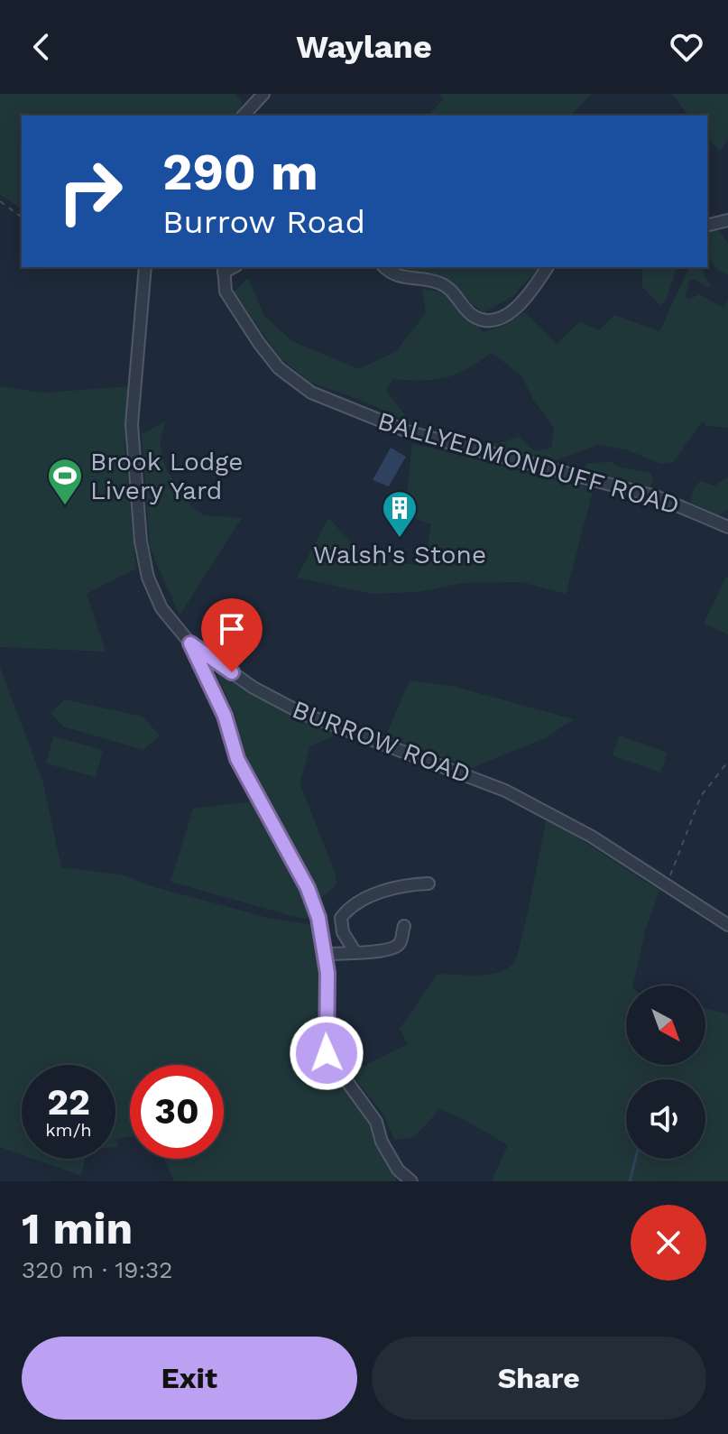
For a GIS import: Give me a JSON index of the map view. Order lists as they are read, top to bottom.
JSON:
{
  "streets": {
    "street": ["BALLYEDMONDUFF ROAD", "BURROW ROAD"]
  },
  "places": {
    "sports": ["Brook Lodge Livery Yard"],
    "building": ["Walsh's Stone"]
  },
  "north": "bottom right",
  "page": {
    "header": "Waylane",
    "turn": ["290 m", "Burrow Road"],
    "speed": "22 km/h",
    "limit": "30",
    "heading": ["1 min", "320 m · 19:32"],
    "buttons": ["Exit", "Share"]
  }
}
